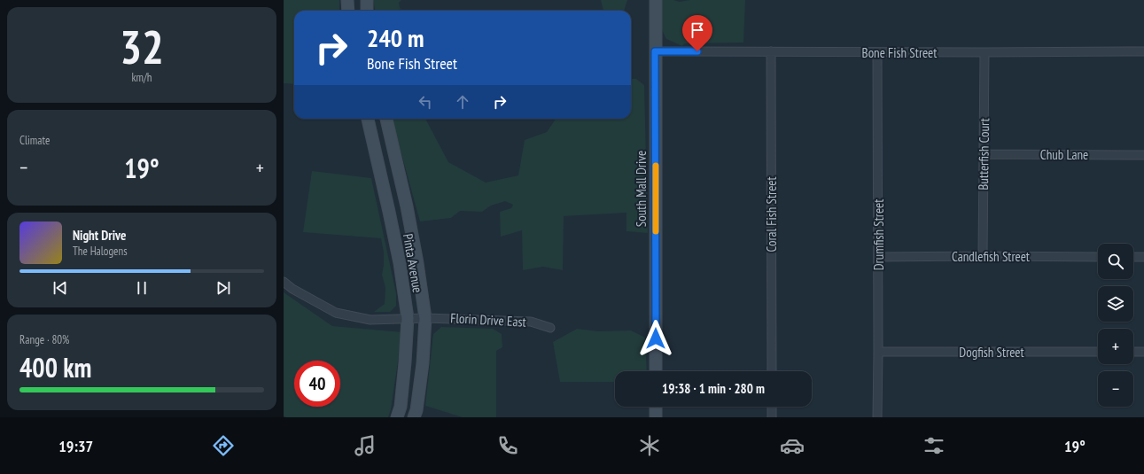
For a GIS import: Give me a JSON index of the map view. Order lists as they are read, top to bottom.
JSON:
{
  "streets": {
    "street": [
      "Bone Fish Street",
      "Butterfish Court",
      "Chub Lane",
      "South Mall Drive",
      "Coral Fish Street",
      "Drumfish Street",
      "Candlefish Street",
      "Pinta Avenue",
      "Florin Drive East",
      "Dogfish Street"
    ]
  },
  "crossings": [
    ["Bone Fish Street", "Butterfish Court"],
    ["Bone Fish Street", "South Mall Drive"],
    ["Bone Fish Street", "Coral Fish Street"],
    ["Bone Fish Street", "Drumfish Street"],
    ["Butterfish Court", "Chub Lane"],
    ["Butterfish Court", "Candlefish Street"],
    ["Drumfish Street", "Candlefish Street"],
    ["Drumfish Street", "Dogfish Street"],
    ["Pinta Avenue", "Florin Drive East"]
  ],
  "page": {
    "tile": [
      ["32", "km/h"],
      "Climate",
      ["Range · 80%", "400 km"]
    ],
    "turn": ["240 m", "Bone Fish Street"],
    "heat": ["−", "19°", "+"],
    "song": ["Night Drive", "The Halogens"],
    "map_buttons": ["+", "−"],
    "limit": "40",
    "trip": "19:38 · 1 min · 280 m",
    "tabs": ["19:37", "19°"]
  }
}
